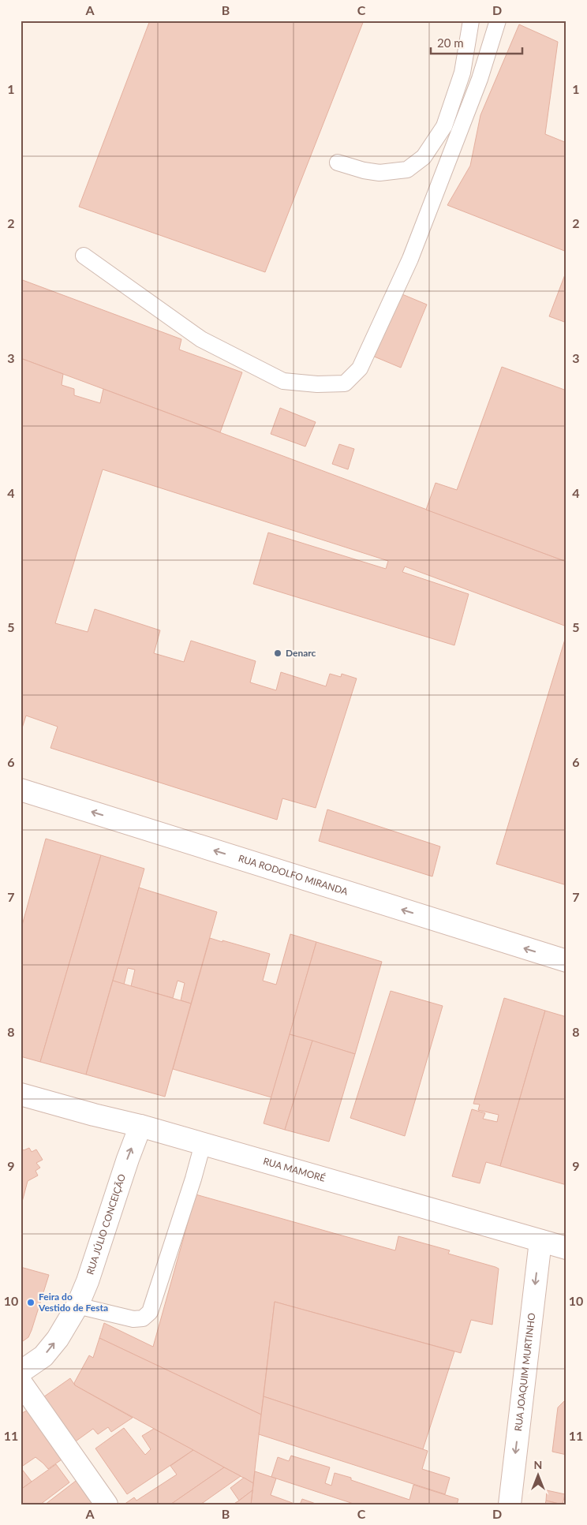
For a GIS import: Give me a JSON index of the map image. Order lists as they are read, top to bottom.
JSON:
{
  "streets": {
    "street": [
      "RUA RODOLFO MIRANDA",
      "RUA MAMORÉ",
      "RUA JÚLIO CONCEIÇÃO",
      "RUA JOAQUIM MURTINHO"
    ]
  },
  "crossings": [
    ["RUA MAMORÉ", "RUA JÚLIO CONCEIÇÃO"],
    ["RUA MAMORÉ", "RUA JOAQUIM MURTINHO"]
  ],
  "one_way": ["RUA RODOLFO MIRANDA", "RUA JÚLIO CONCEIÇÃO", "RUA JOAQUIM MURTINHO"],
  "places": ["Denarc", "Feira do Vestido de Festa"],
  "scale_bar": "20 m",
  "north": "top",
  "grid": {
    "columns": [
      "A",
      "B",
      "C",
      "D"
    ],
    "rows": [
      "1",
      "2",
      "3",
      "4",
      "5",
      "6",
      "7",
      "8",
      "9",
      "10",
      "11"
    ]
  }
}
